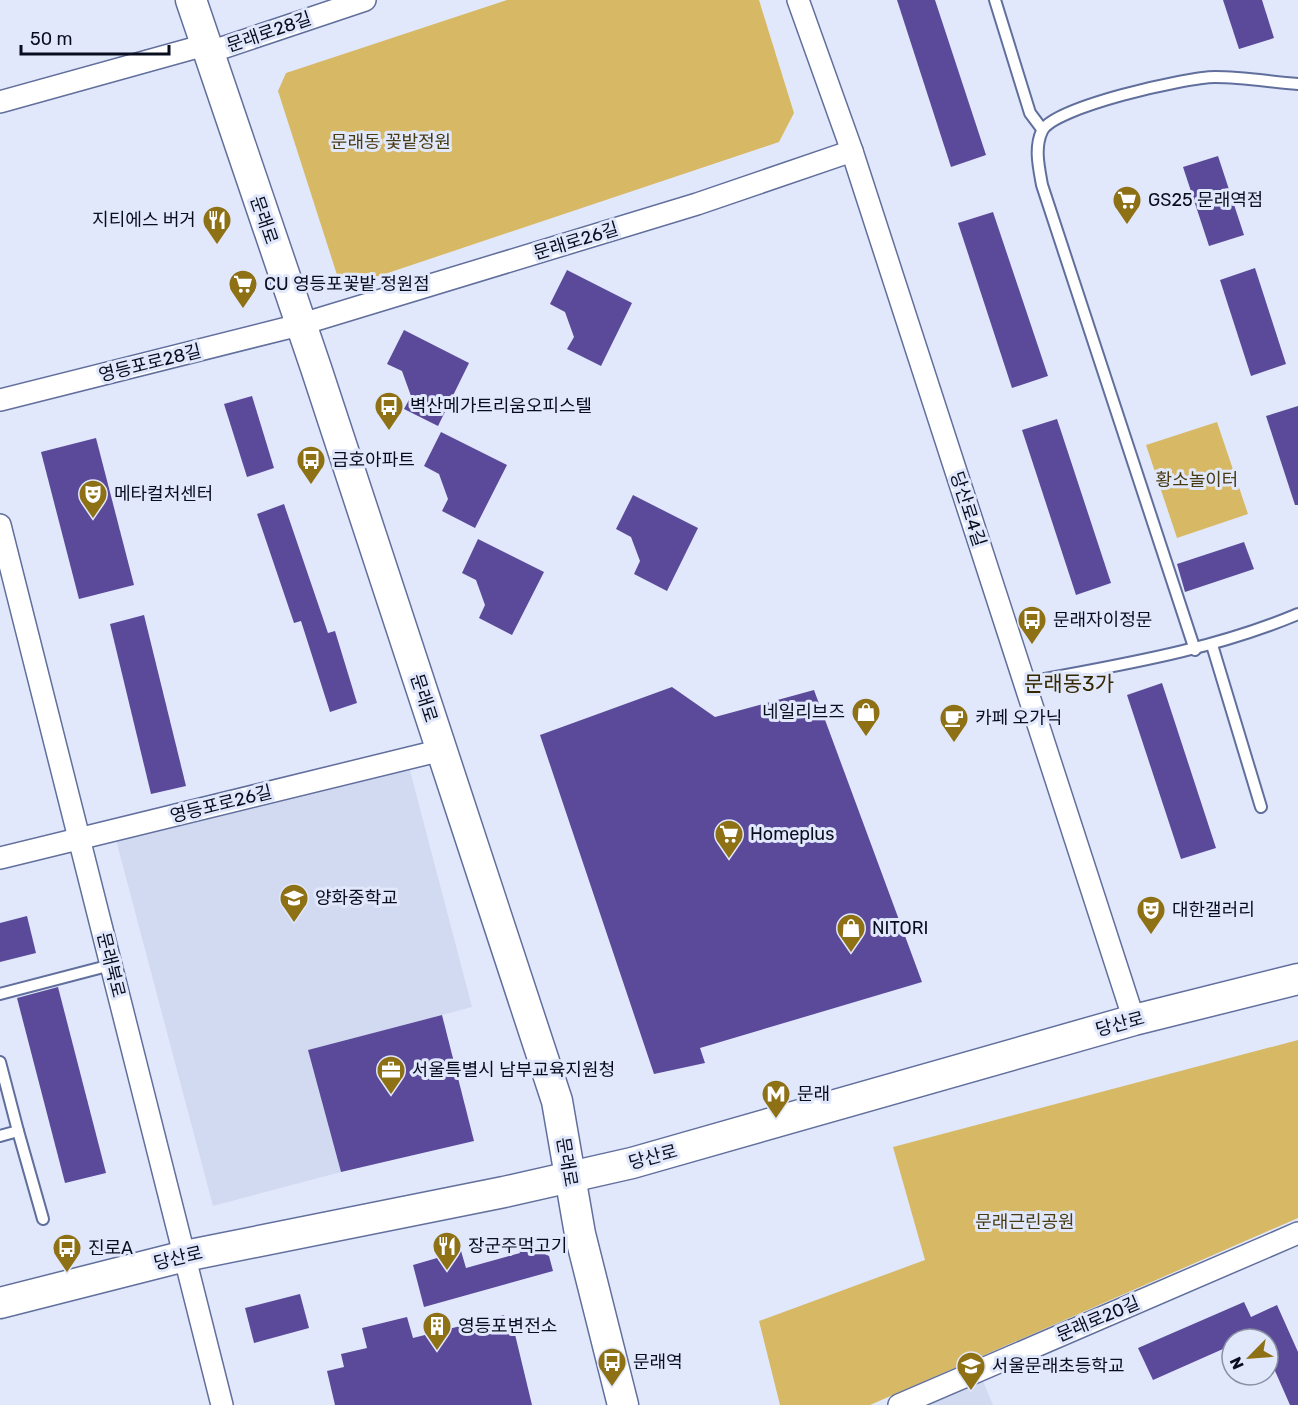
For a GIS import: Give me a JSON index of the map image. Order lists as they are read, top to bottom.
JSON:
{
  "streets": {
    "street": [
      "문래로28길",
      "문래로",
      "문래로26길",
      "영등포로28길",
      "당산로4길",
      "영등포로26길",
      "문래북로",
      "당산로",
      "문래로20길"
    ]
  },
  "crossings": [
    ["문래로28길", "문래로"],
    ["문래로", "문래로26길"],
    ["문래로", "영등포로28길"],
    ["문래로", "영등포로26길"],
    ["문래로", "당산로"],
    ["문래로26길", "영등포로28길"],
    ["문래로26길", "당산로4길"],
    ["당산로4길", "당산로"],
    ["영등포로26길", "문래북로"],
    ["문래북로", "당산로"]
  ],
  "districts": ["문래동3가"],
  "parks": ["문래동 꽃밭정원", "황소놀이터", "문래근린공원"],
  "places": {
    "supermarket": ["GS25 문래역점", "CU 영등포꽃밭 정원점", "Homeplus"],
    "restaurant": ["지티에스 버거", "장군주먹고기"],
    "bus stop": [
      "벽산메가트리움오피스텔",
      "금호아파트",
      "문래자이정문",
      "진로A",
      "문래역"
    ],
    "theatre": ["메타컬처센터", "대한갤러리"],
    "shop": ["네일리브즈", "NITORI"],
    "cafe": ["카페 오가닉"],
    "school or university": ["양화중학교", "서울문래초등학교"],
    "office": ["서울특별시 남부교육지원청"],
    "metro station": ["문래"],
    "building": ["영등포변전소"]
  },
  "scale_bar": "50 m",
  "north": "bottom left"
}
